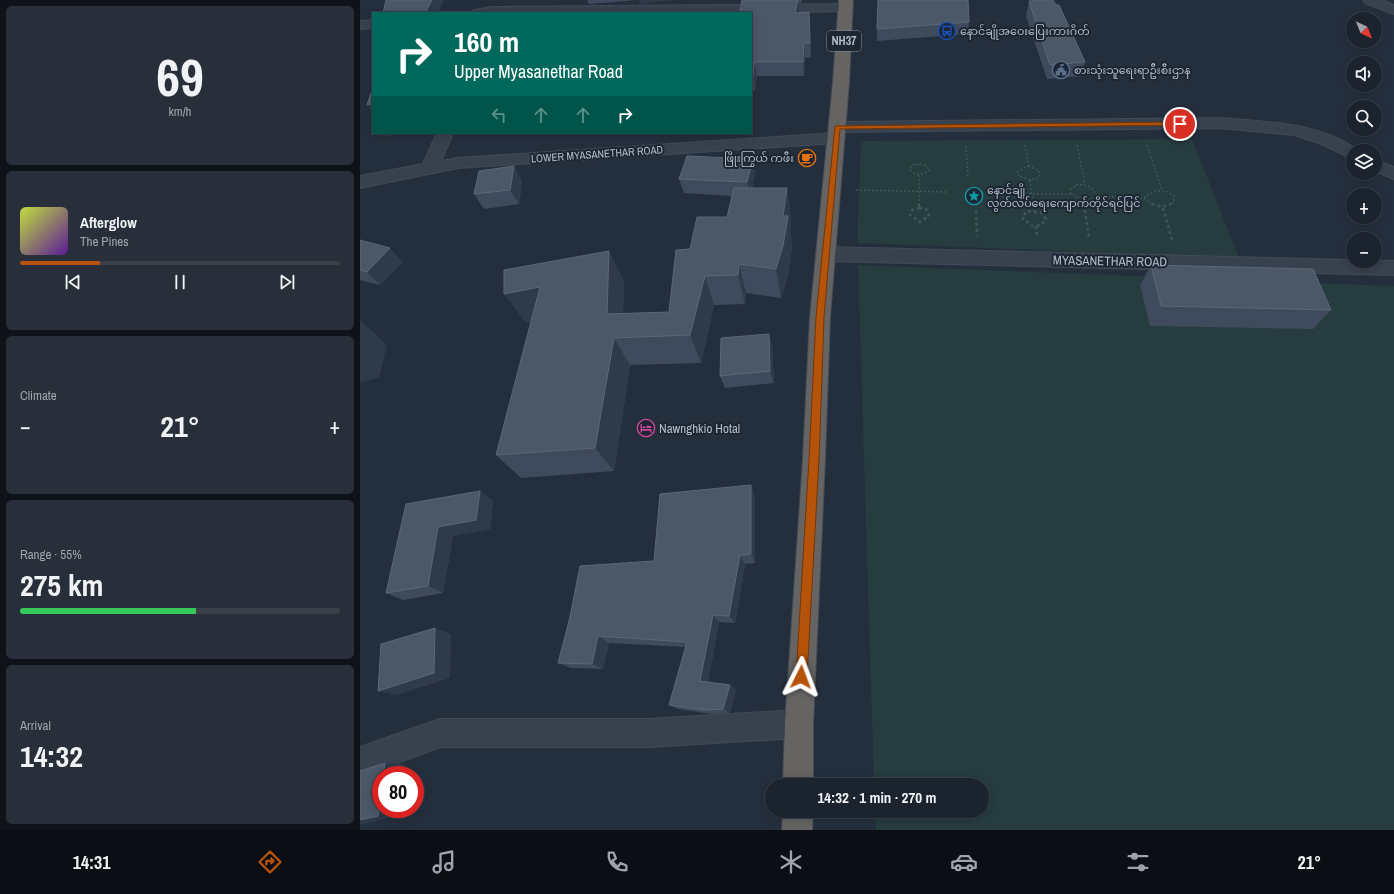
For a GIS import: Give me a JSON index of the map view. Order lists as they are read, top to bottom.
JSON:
{
  "streets": {
    "highway": ["NH37"],
    "street": ["LOWER MYASANETHAR ROAD", "MYASANETHAR ROAD"]
  },
  "crossings": [
    ["NH37", "LOWER MYASANETHAR ROAD"],
    ["NH37", "MYASANETHAR ROAD"]
  ],
  "places": {
    "bus stop": ["နောင်ချိုအဝေးပြေးကားဂိတ်"],
    "public building": ["စားသုံးသူရေးရာဦးစီးဌာန"],
    "cafe": ["ဖြိုးကြွယ် ကဖီး"],
    "place": ["နောင်ချို လွတ်လပ်ရေးကျောက်တိုင်ရင်ပြင်"],
    "hotel": ["Nawnghkio Hotal"]
  },
  "north": "bottom right",
  "page": {
    "tile": [
      ["69", "km/h"],
      "Climate",
      ["Range · 55%", "275 km"],
      ["Arrival", "14:32"]
    ],
    "map_buttons": ["+", "−"],
    "turn": ["160 m", "Upper Myasanethar Road"],
    "song": ["Afterglow", "The Pines"],
    "heat": ["−", "21°", "+"],
    "limit": "80",
    "trip": "14:32 · 1 min · 270 m",
    "tabs": ["14:31", "21°"]
  }
}
